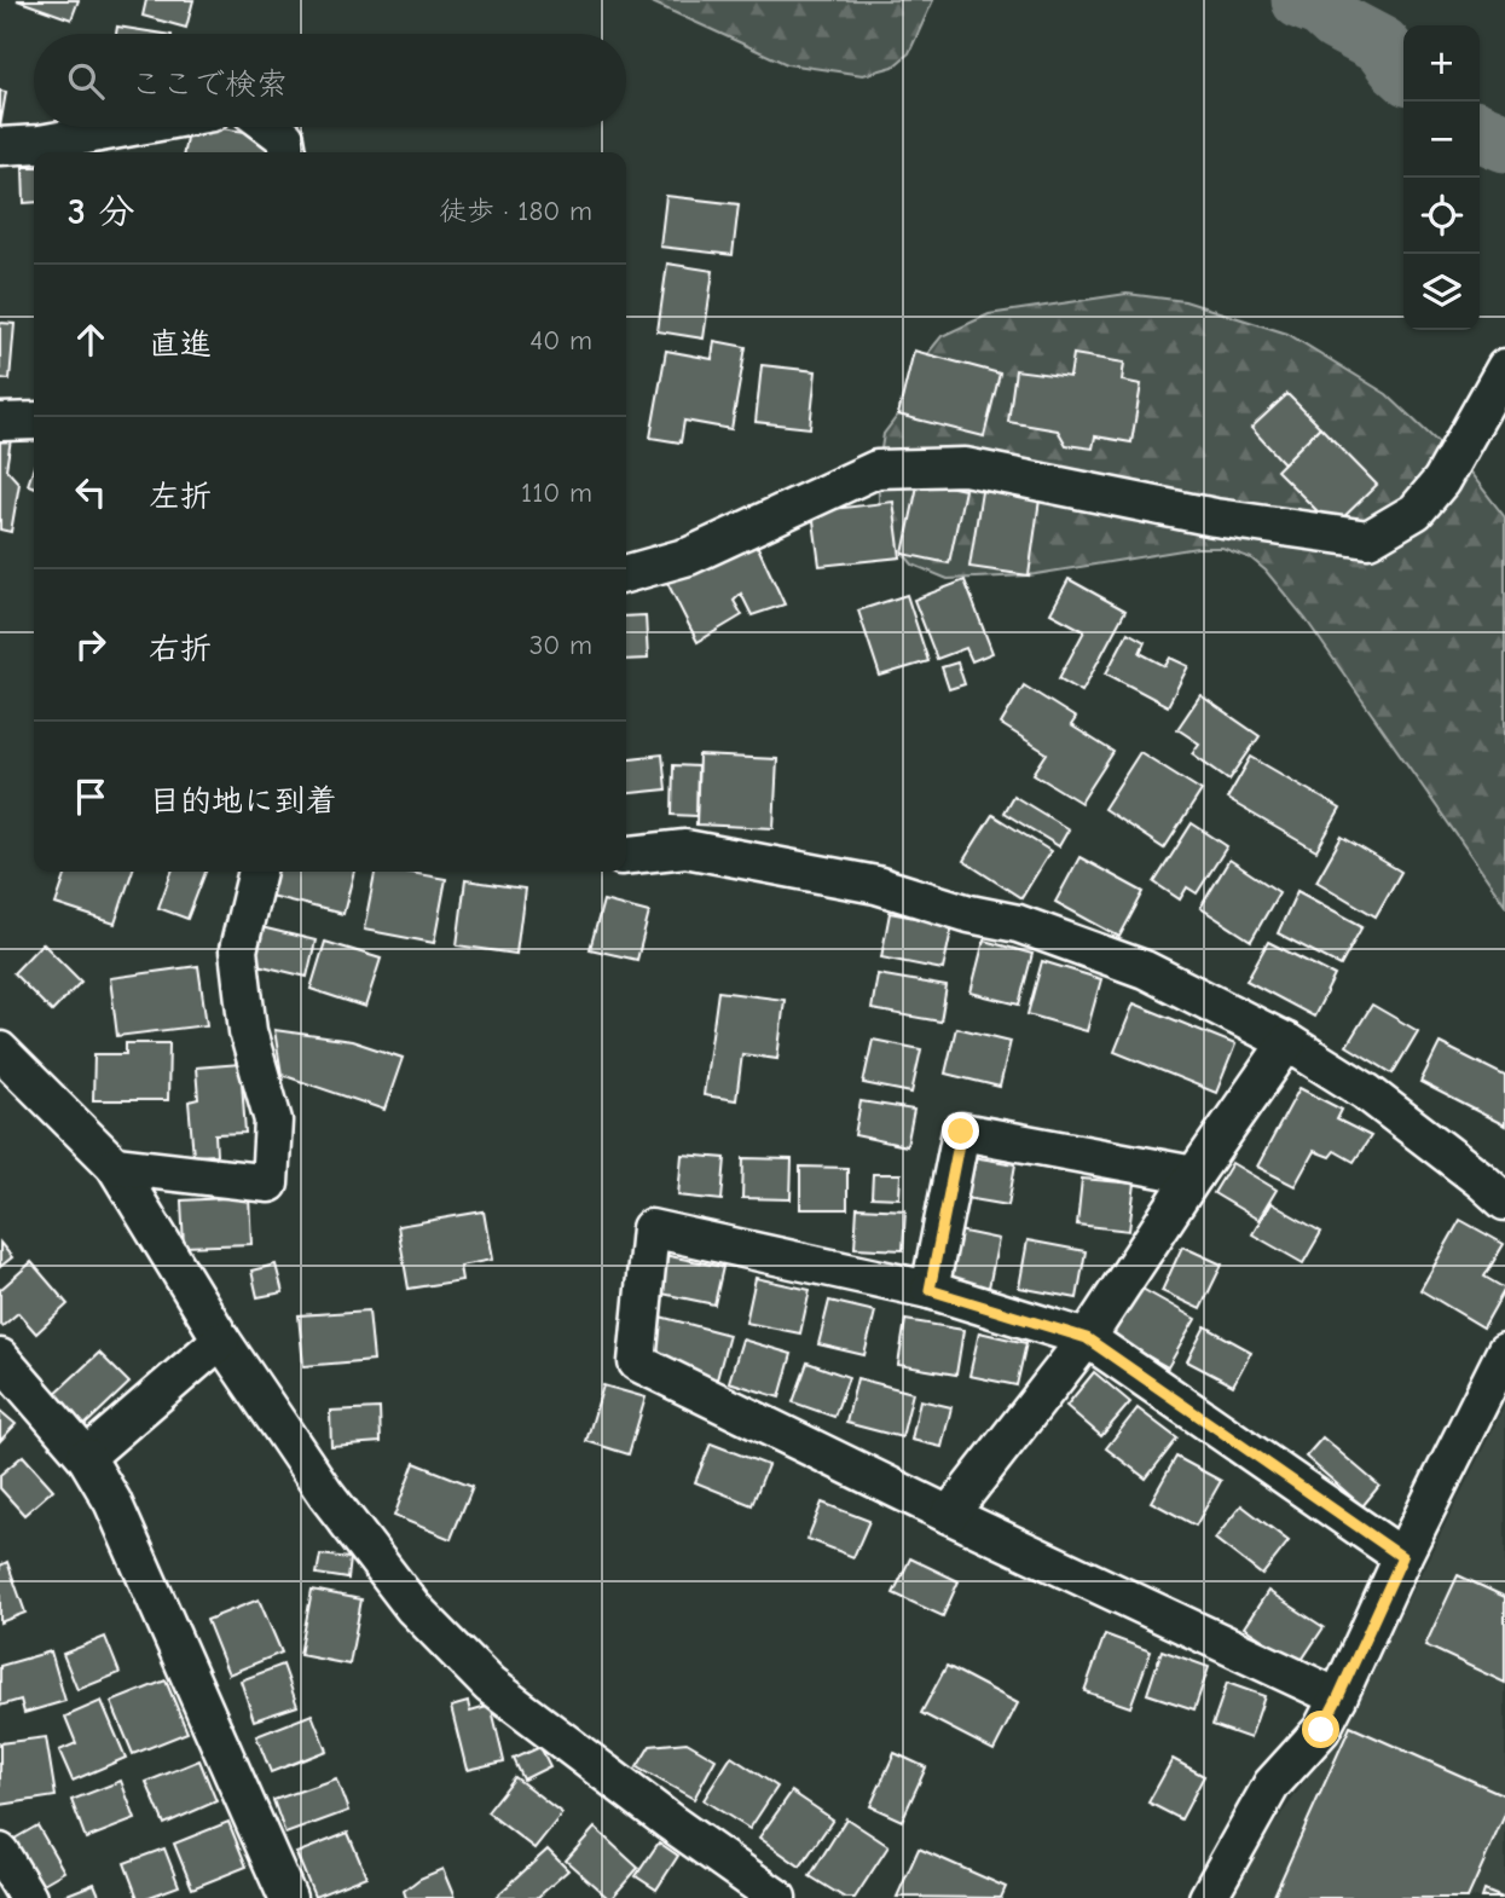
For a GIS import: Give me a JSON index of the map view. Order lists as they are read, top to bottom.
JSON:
{
  "page": {
    "map_buttons": ["+", "−"],
    "search": "ここで検索",
    "heading": ["3 分", "徒歩 · 180 m"],
    "list": [
      ["直進", "40 m"],
      ["左折", "110 m"],
      ["右折", "30 m"],
      "目的地に到着"
    ]
  }
}
